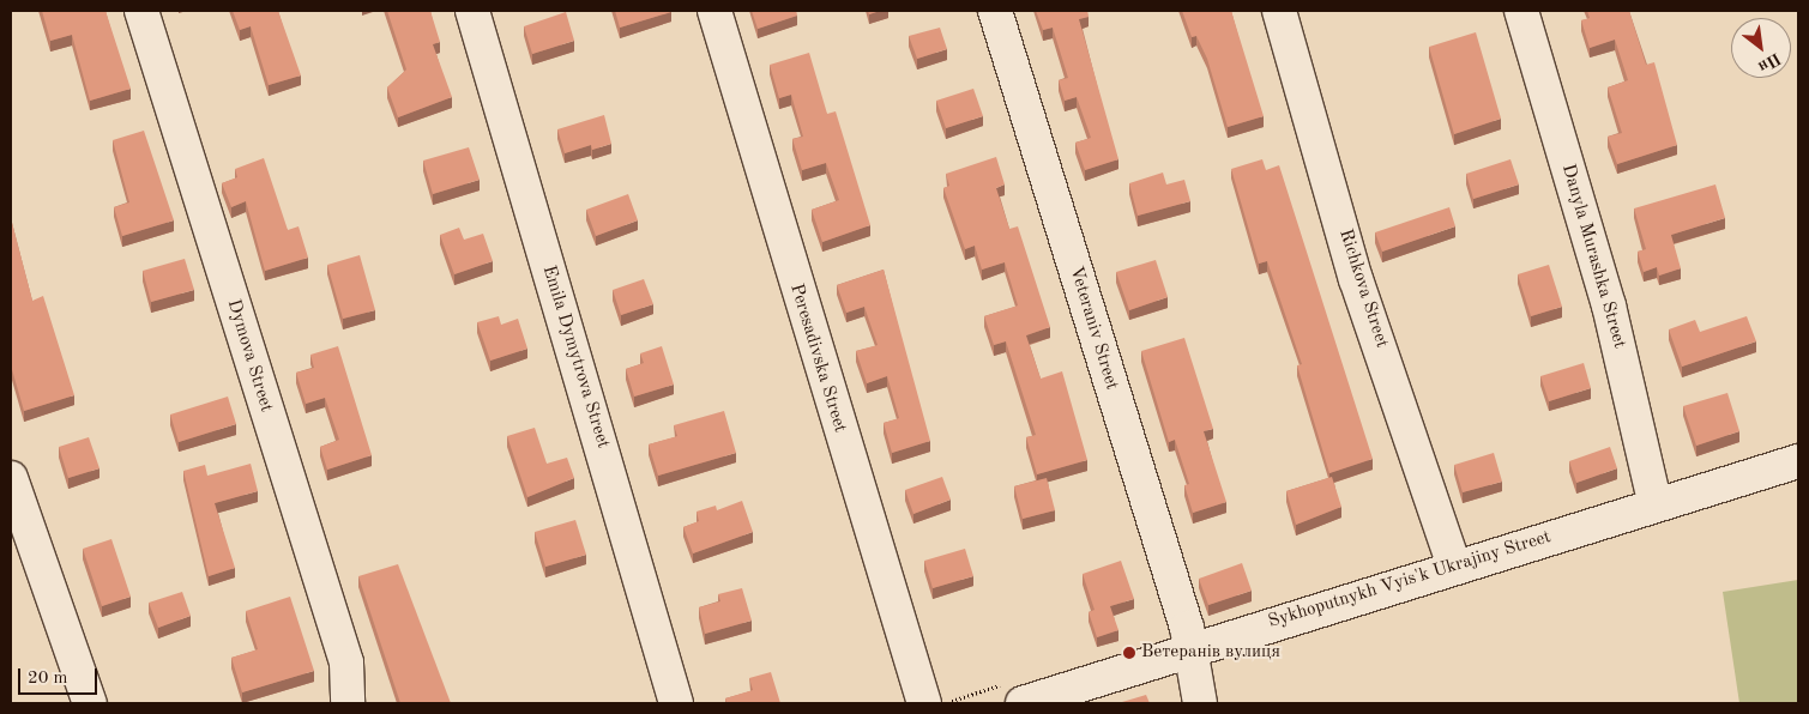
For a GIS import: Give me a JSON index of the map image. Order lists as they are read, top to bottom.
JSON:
{
  "streets": {
    "street": [
      "Danyla Murashka Street",
      "Richkova Street",
      "Veteraniv Street",
      "Dymova Street",
      "Emila Dymytrova Street",
      "Peresadivska Street",
      "Sykhoputnykh Vyis'k Ukrajiny Street"
    ]
  },
  "crossings": [
    ["Danyla Murashka Street", "Sykhoputnykh Vyis'k Ukrajiny Street"],
    ["Richkova Street", "Sykhoputnykh Vyis'k Ukrajiny Street"],
    ["Veteraniv Street", "Sykhoputnykh Vyis'k Ukrajiny Street"]
  ],
  "places": ["Ветеранів вулиця"],
  "scale_bar": "20 m",
  "north": "bottom right"
}
